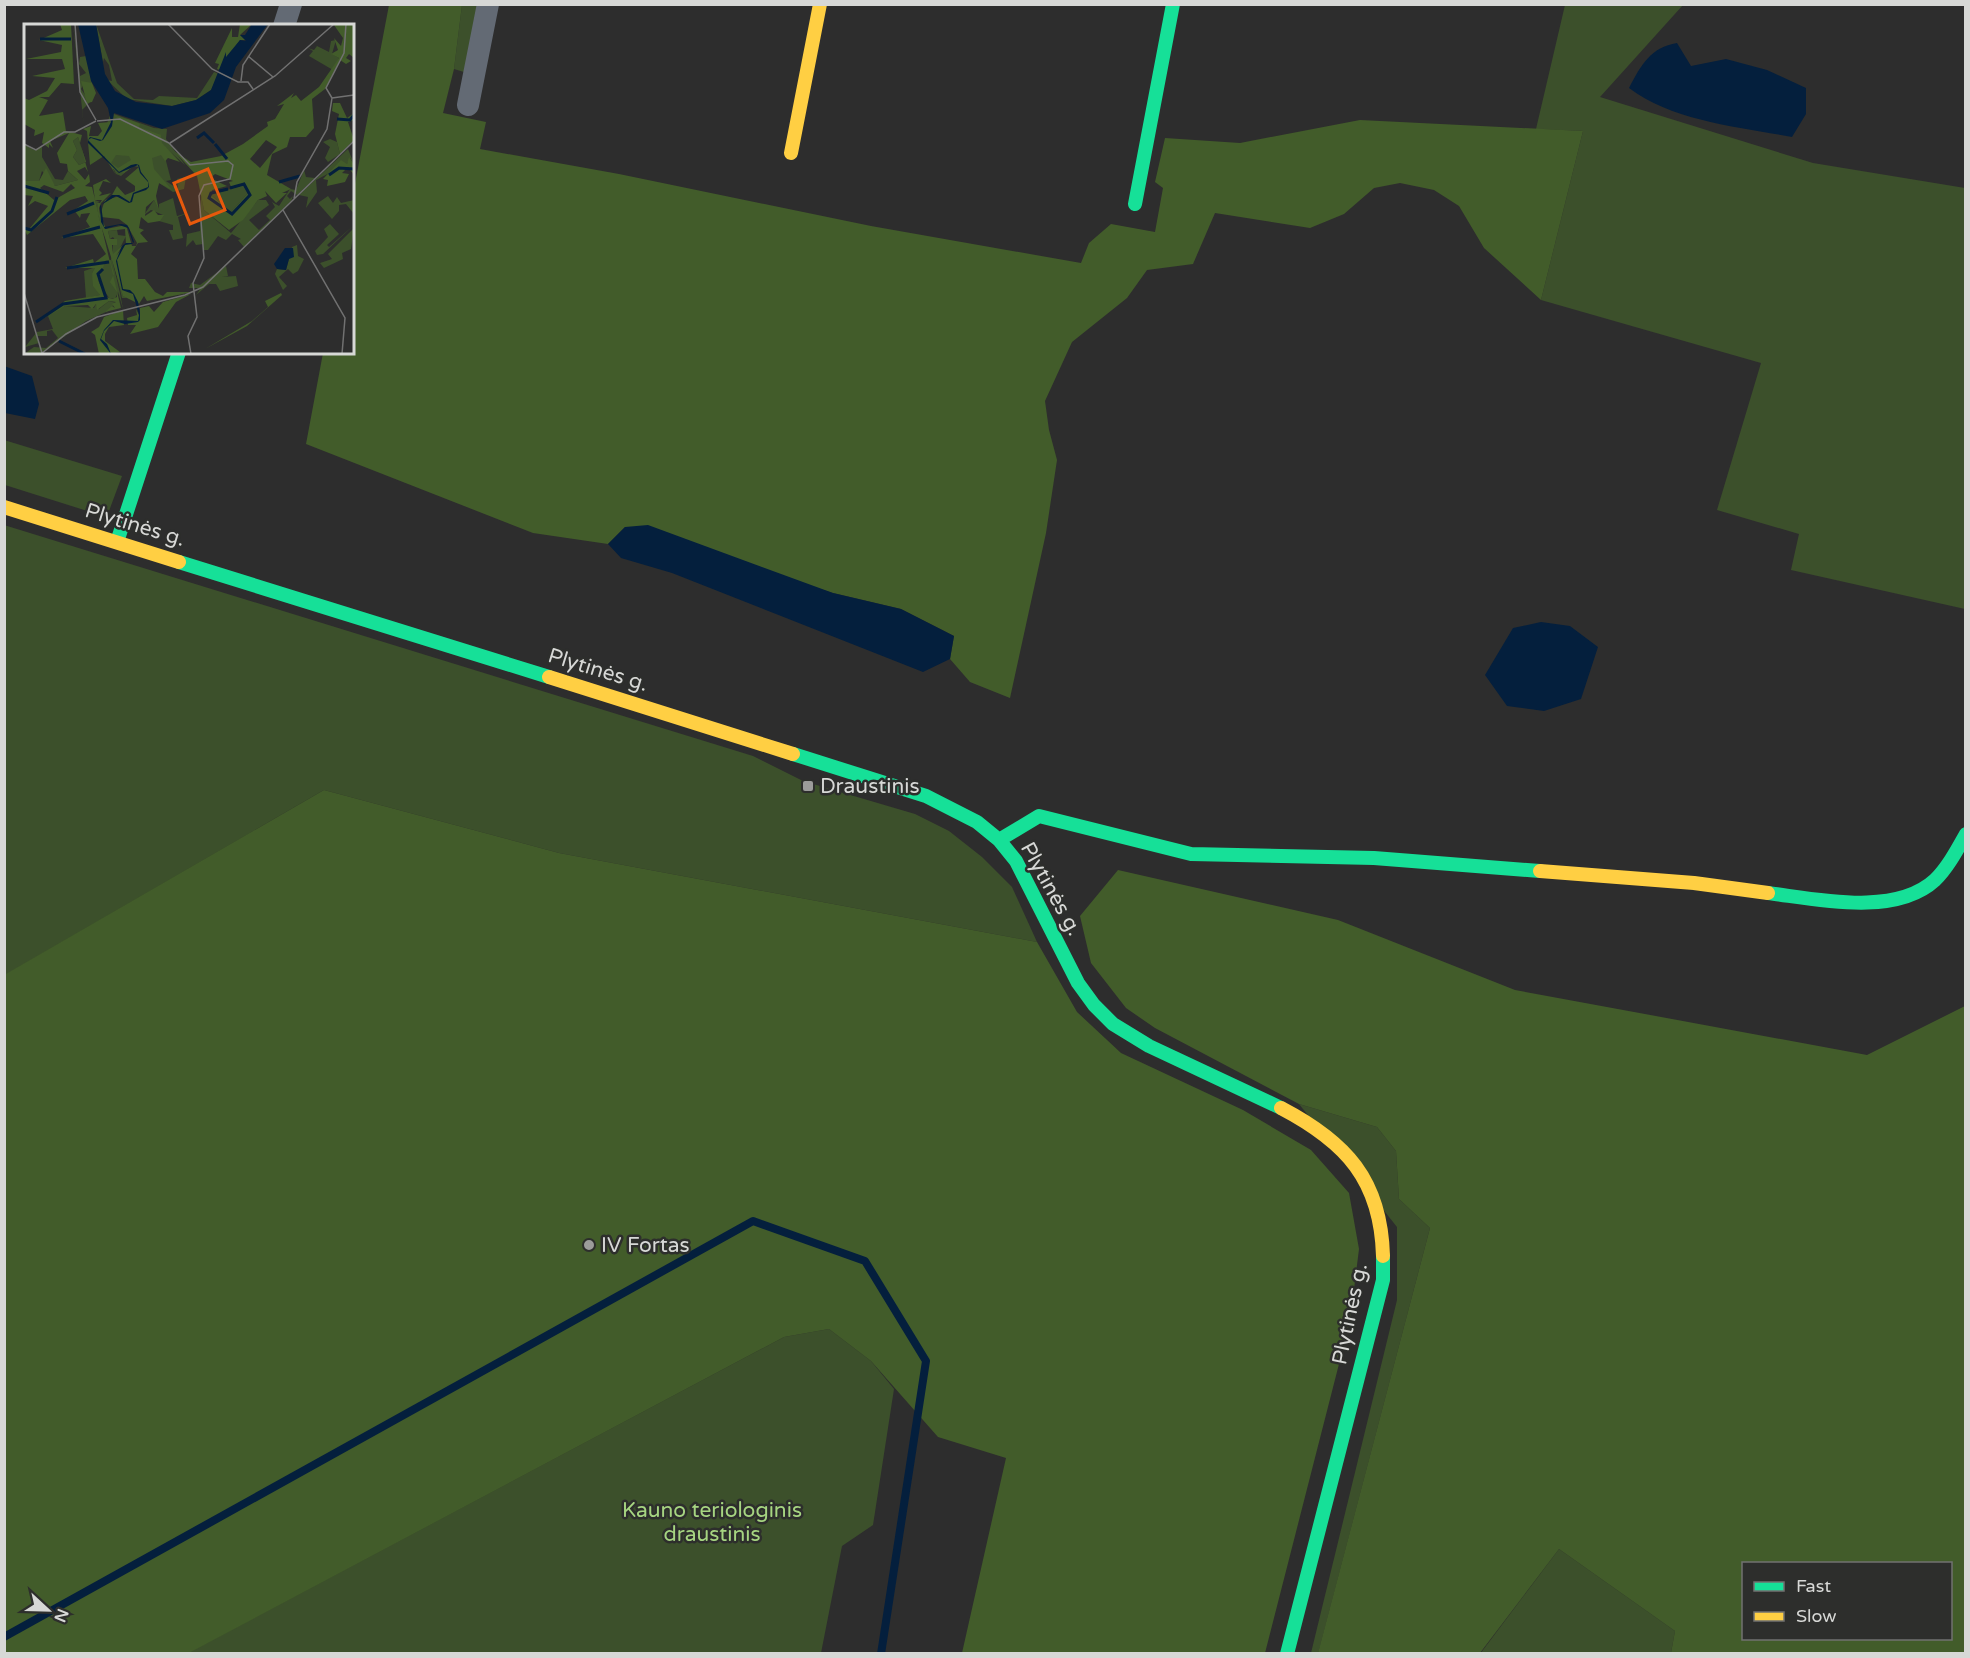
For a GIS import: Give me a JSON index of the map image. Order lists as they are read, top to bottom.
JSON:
{
  "streets": {
    "main road": ["Plytinės g."]
  },
  "parks": ["Kauno teriologinis draustinis"],
  "places": {
    "transit": ["Draustinis"],
    "other": ["IV Fortas"]
  },
  "legend": ["Fast", "Slow"],
  "north": "right"
}
